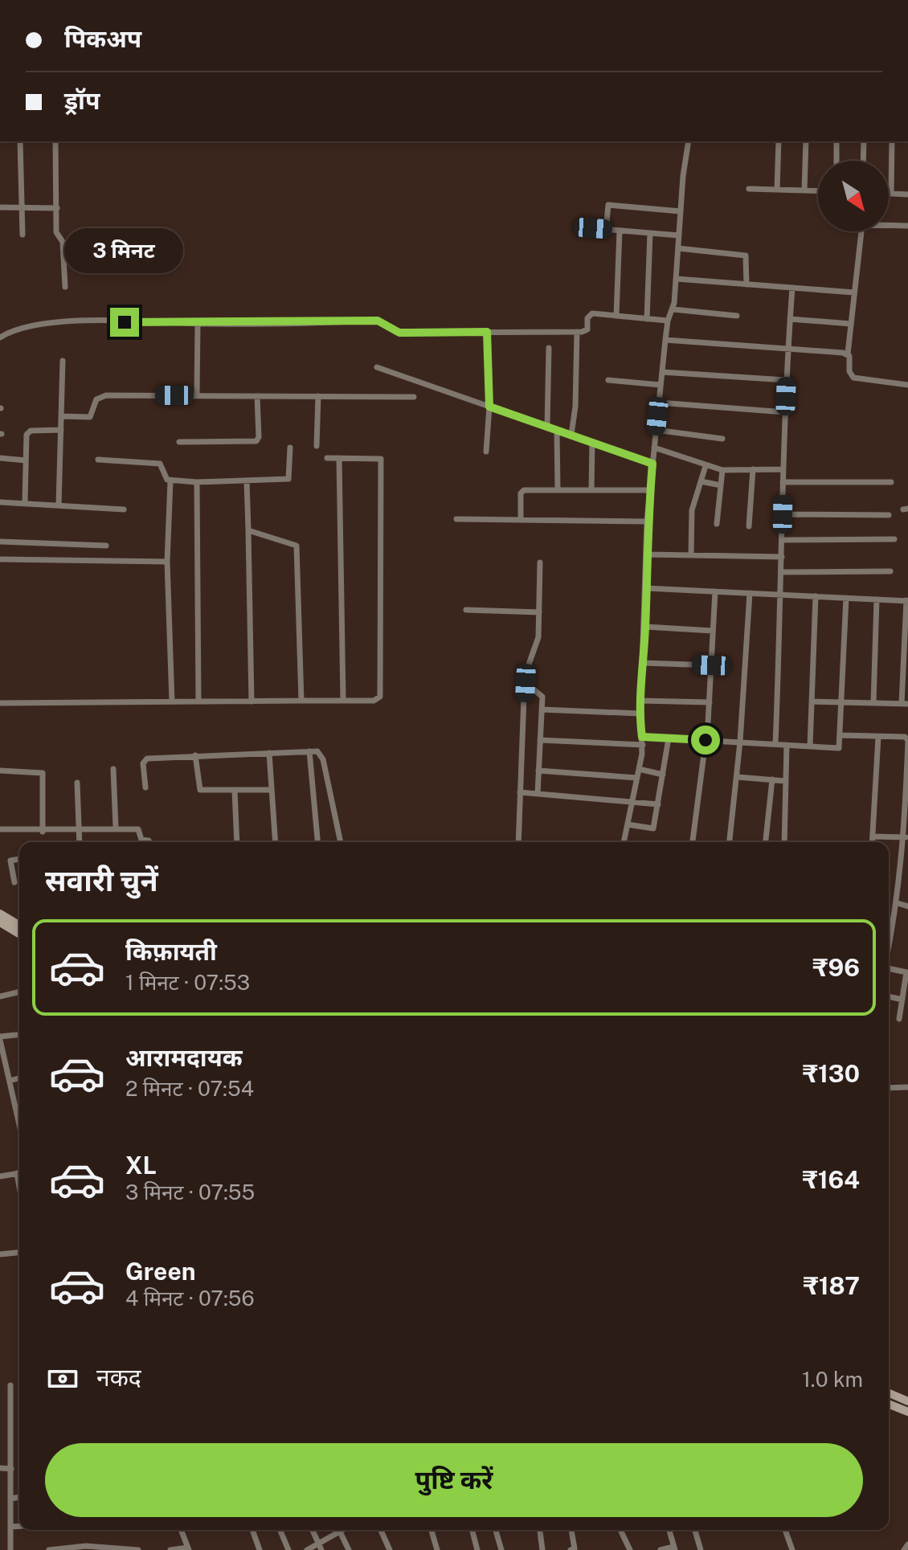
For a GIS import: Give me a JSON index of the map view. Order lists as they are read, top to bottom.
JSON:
{
  "north": "bottom right",
  "page": {
    "banner": ["पिकअप", "ड्रॉप"],
    "bubble": "3 मिनट",
    "heading": "सवारी चुनें",
    "list": [
      {
        "name": "किफ़ायती",
        "note": "1 मिनट · 07:53",
        "value": "₹96"
      },
      {
        "name": "आरामदायक",
        "note": "2 मिनट · 07:54",
        "value": "₹130"
      },
      {
        "name": "XL",
        "note": "3 मिनट · 07:55",
        "value": "₹164"
      },
      {
        "name": "Green",
        "note": "4 मिनट · 07:56",
        "value": "₹187"
      }
    ],
    "pay": ["नकद", "1.0 km"],
    "buttons": "पुष्टि करें"
  }
}
